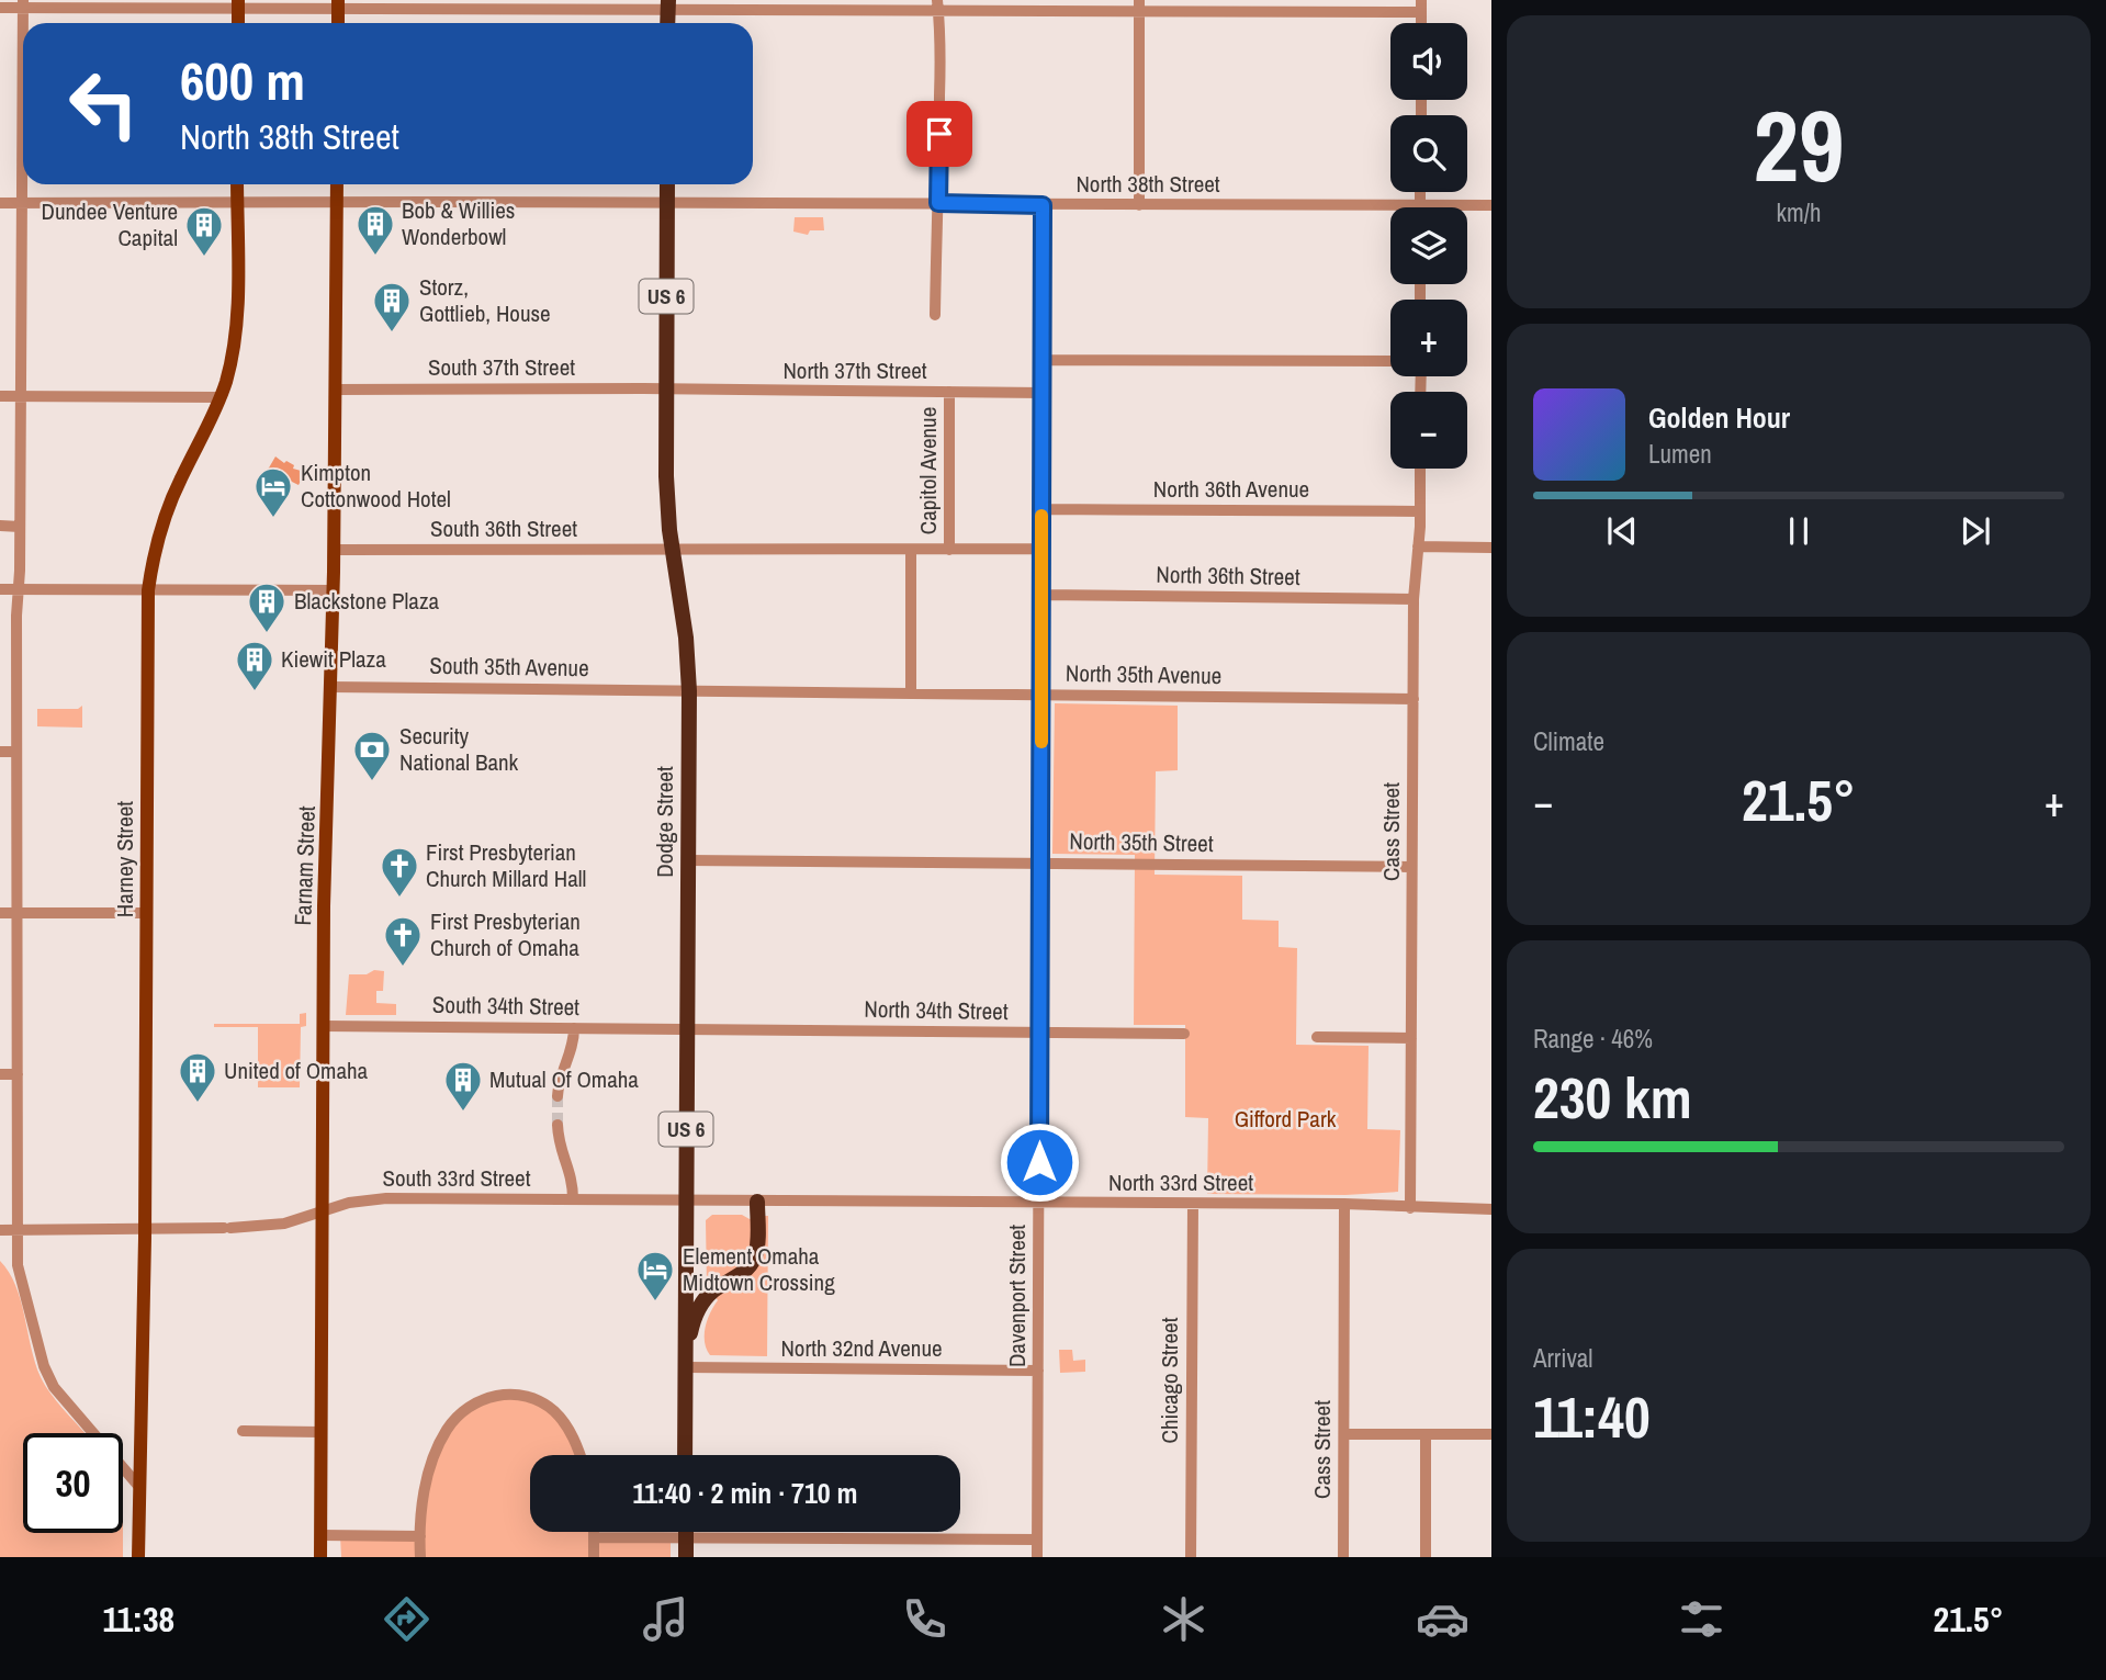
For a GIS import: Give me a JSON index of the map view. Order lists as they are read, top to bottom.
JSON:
{
  "streets": {
    "highway": ["US 6", "Dodge Street"],
    "main road": ["Harney Street", "Farnam Street"],
    "street": [
      "North 38th Street",
      "South 37th Street",
      "North 37th Street",
      "Capitol Avenue",
      "North 36th Avenue",
      "South 36th Street",
      "North 36th Street",
      "South 35th Avenue",
      "North 35th Avenue",
      "Cass Street",
      "North 35th Street",
      "South 34th Street",
      "North 34th Street",
      "South 33rd Street",
      "North 33rd Street",
      "Davenport Street",
      "North 32nd Avenue",
      "Chicago Street"
    ]
  },
  "crossings": [
    ["North 38th Street", "Dodge Street"],
    ["North 38th Street", "Harney Street"],
    ["North 38th Street", "Farnam Street"],
    ["North 38th Street", "Davenport Street"],
    ["South 37th Street", "North 37th Street"],
    ["South 37th Street", "Dodge Street"],
    ["South 37th Street", "Farnam Street"],
    ["North 37th Street", "Capitol Avenue"],
    ["North 37th Street", "Dodge Street"],
    ["North 37th Street", "Davenport Street"],
    ["Capitol Avenue", "North 35th Avenue"],
    ["North 36th Avenue", "Cass Street"],
    ["North 36th Avenue", "Davenport Street"],
    ["South 36th Street", "Dodge Street"],
    ["South 36th Street", "Farnam Street"],
    ["North 36th Street", "Cass Street"],
    ["North 36th Street", "Davenport Street"],
    ["South 35th Avenue", "North 35th Avenue"],
    ["South 35th Avenue", "Dodge Street"],
    ["South 35th Avenue", "Farnam Street"],
    ["North 35th Avenue", "Dodge Street"],
    ["North 35th Avenue", "Cass Street"],
    ["North 35th Avenue", "Davenport Street"],
    ["Dodge Street", "North 35th Street"],
    ["Dodge Street", "South 34th Street"],
    ["Dodge Street", "North 34th Street"],
    ["Dodge Street", "South 33rd Street"],
    ["Dodge Street", "North 33rd Street"],
    ["Dodge Street", "North 32nd Avenue"],
    ["Cass Street", "North 35th Street"],
    ["Cass Street", "North 33rd Street"],
    ["North 35th Street", "Davenport Street"],
    ["Harney Street", "South 33rd Street"],
    ["Farnam Street", "South 34th Street"],
    ["Farnam Street", "South 33rd Street"],
    ["South 34th Street", "North 34th Street"],
    ["North 34th Street", "Davenport Street"],
    ["South 33rd Street", "North 33rd Street"],
    ["North 33rd Street", "Davenport Street"],
    ["North 33rd Street", "Chicago Street"],
    ["Davenport Street", "North 32nd Avenue"]
  ],
  "parks": ["Gifford Park"],
  "places": {
    "building": [
      "Bob & Willies Wonderbowl",
      "Dundee Venture Capital",
      "Storz, Gottlieb, House",
      "Blackstone Plaza",
      "Kiewit Plaza",
      "United of Omaha",
      "Mutual Of Omaha"
    ],
    "hotel": ["Kimpton Cottonwood Hotel", "Element Omaha Midtown Crossing"],
    "bank": ["Security National Bank"],
    "church": ["First Presbyterian Church Millard Hall", "First Presbyterian Church of Omaha"]
  },
  "page": {
    "tile": [
      ["29", "km/h"],
      "Climate",
      ["Range · 46%", "230 km"],
      ["Arrival", "11:40"]
    ],
    "map_buttons": ["+", "−"],
    "turn": ["600 m", "North 38th Street"],
    "song": ["Golden Hour", "Lumen"],
    "heat": ["−", "21.5°", "+"],
    "limit": "30",
    "trip": "11:40 · 2 min · 710 m",
    "tabs": ["11:38", "21.5°"]
  }
}
